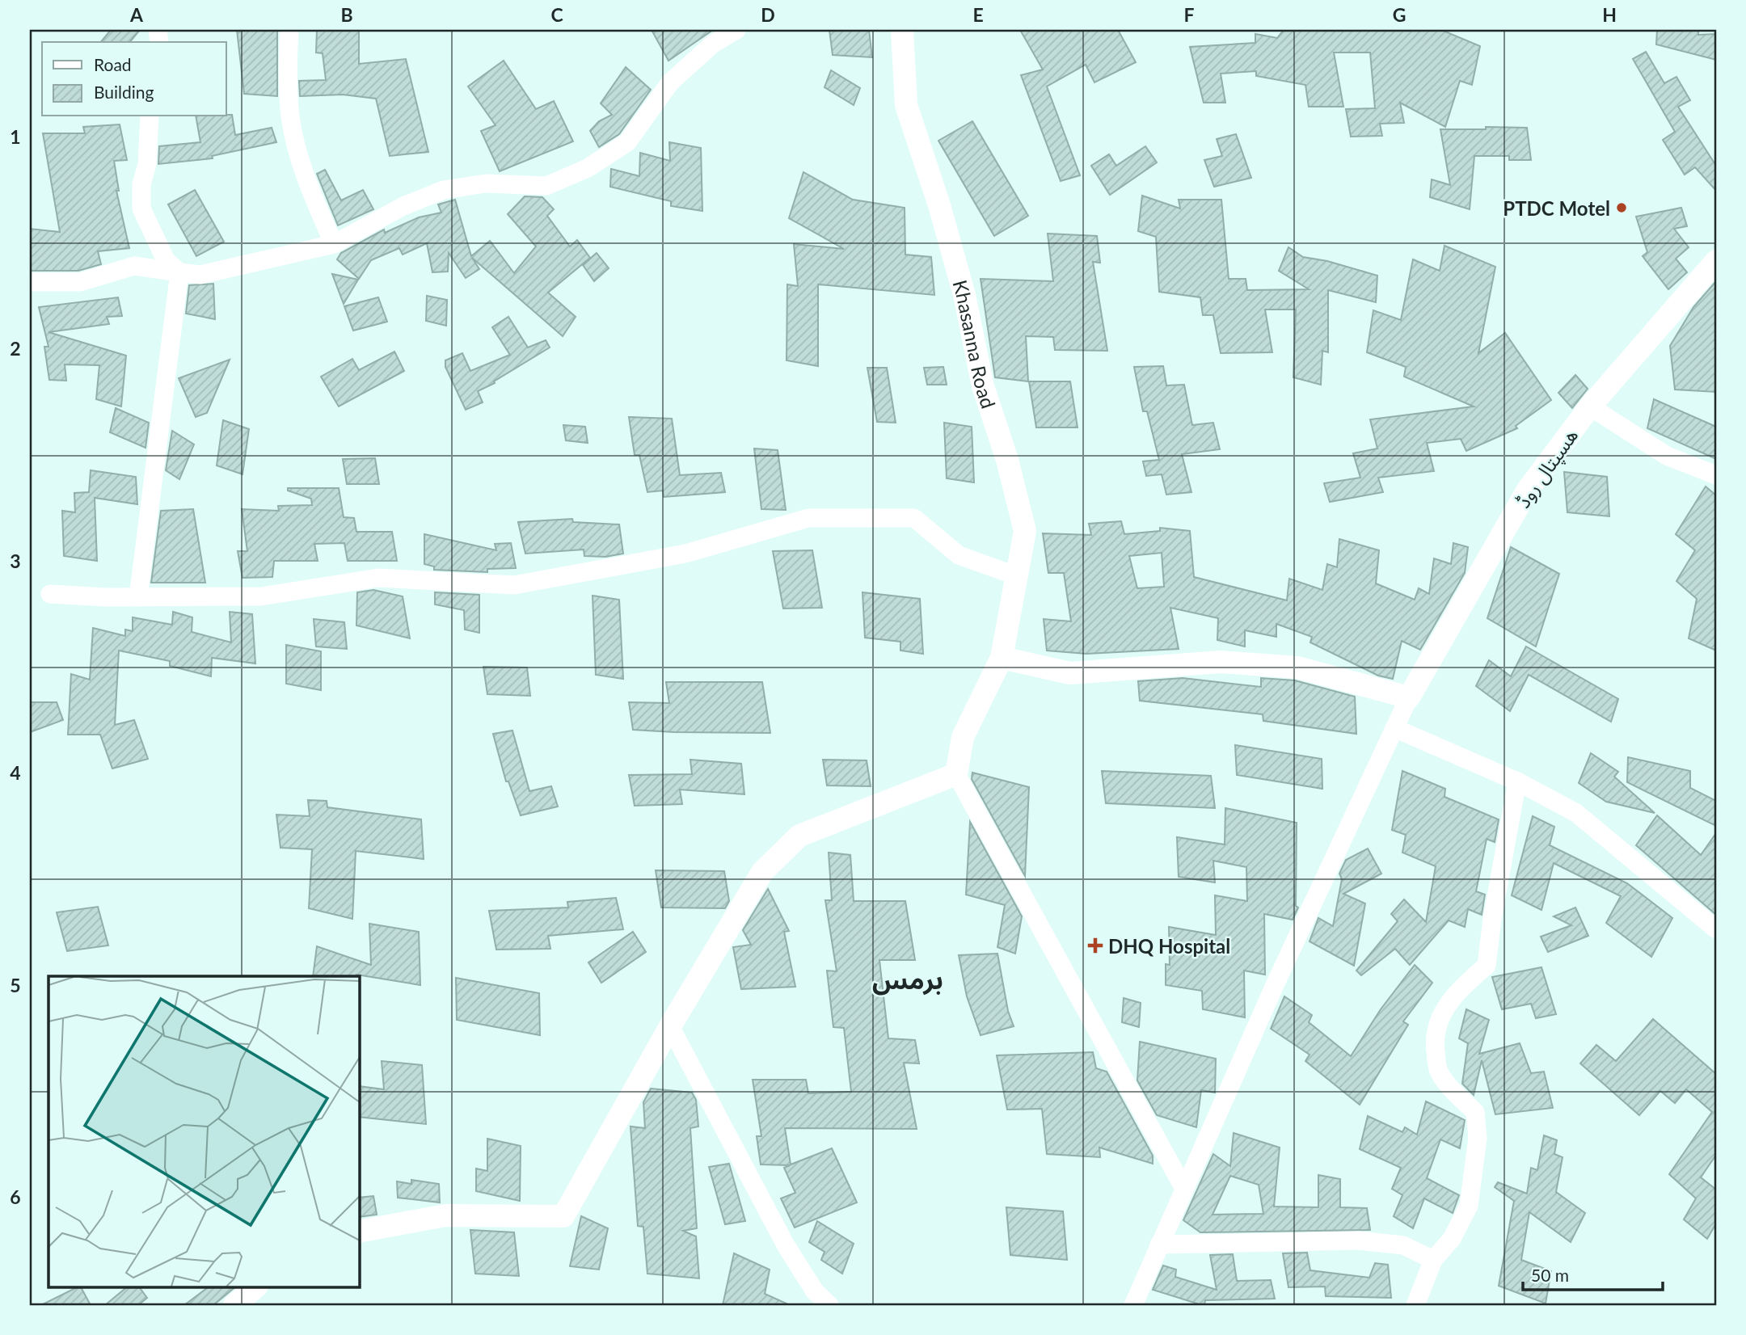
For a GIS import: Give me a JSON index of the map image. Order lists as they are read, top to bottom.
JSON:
{
  "streets": {
    "street": ["Khasanna Road", "ھسپتال روڈ"]
  },
  "districts": ["برمس"],
  "places": {
    "other": ["PTDC Motel"],
    "health": ["DHQ Hospital"]
  },
  "legend": ["Road", "Building"],
  "scale_bar": "50 m",
  "grid": {
    "columns": [
      "A",
      "B",
      "C",
      "D",
      "E",
      "F",
      "G",
      "H"
    ],
    "rows": [
      "1",
      "2",
      "3",
      "4",
      "5",
      "6"
    ]
  }
}
